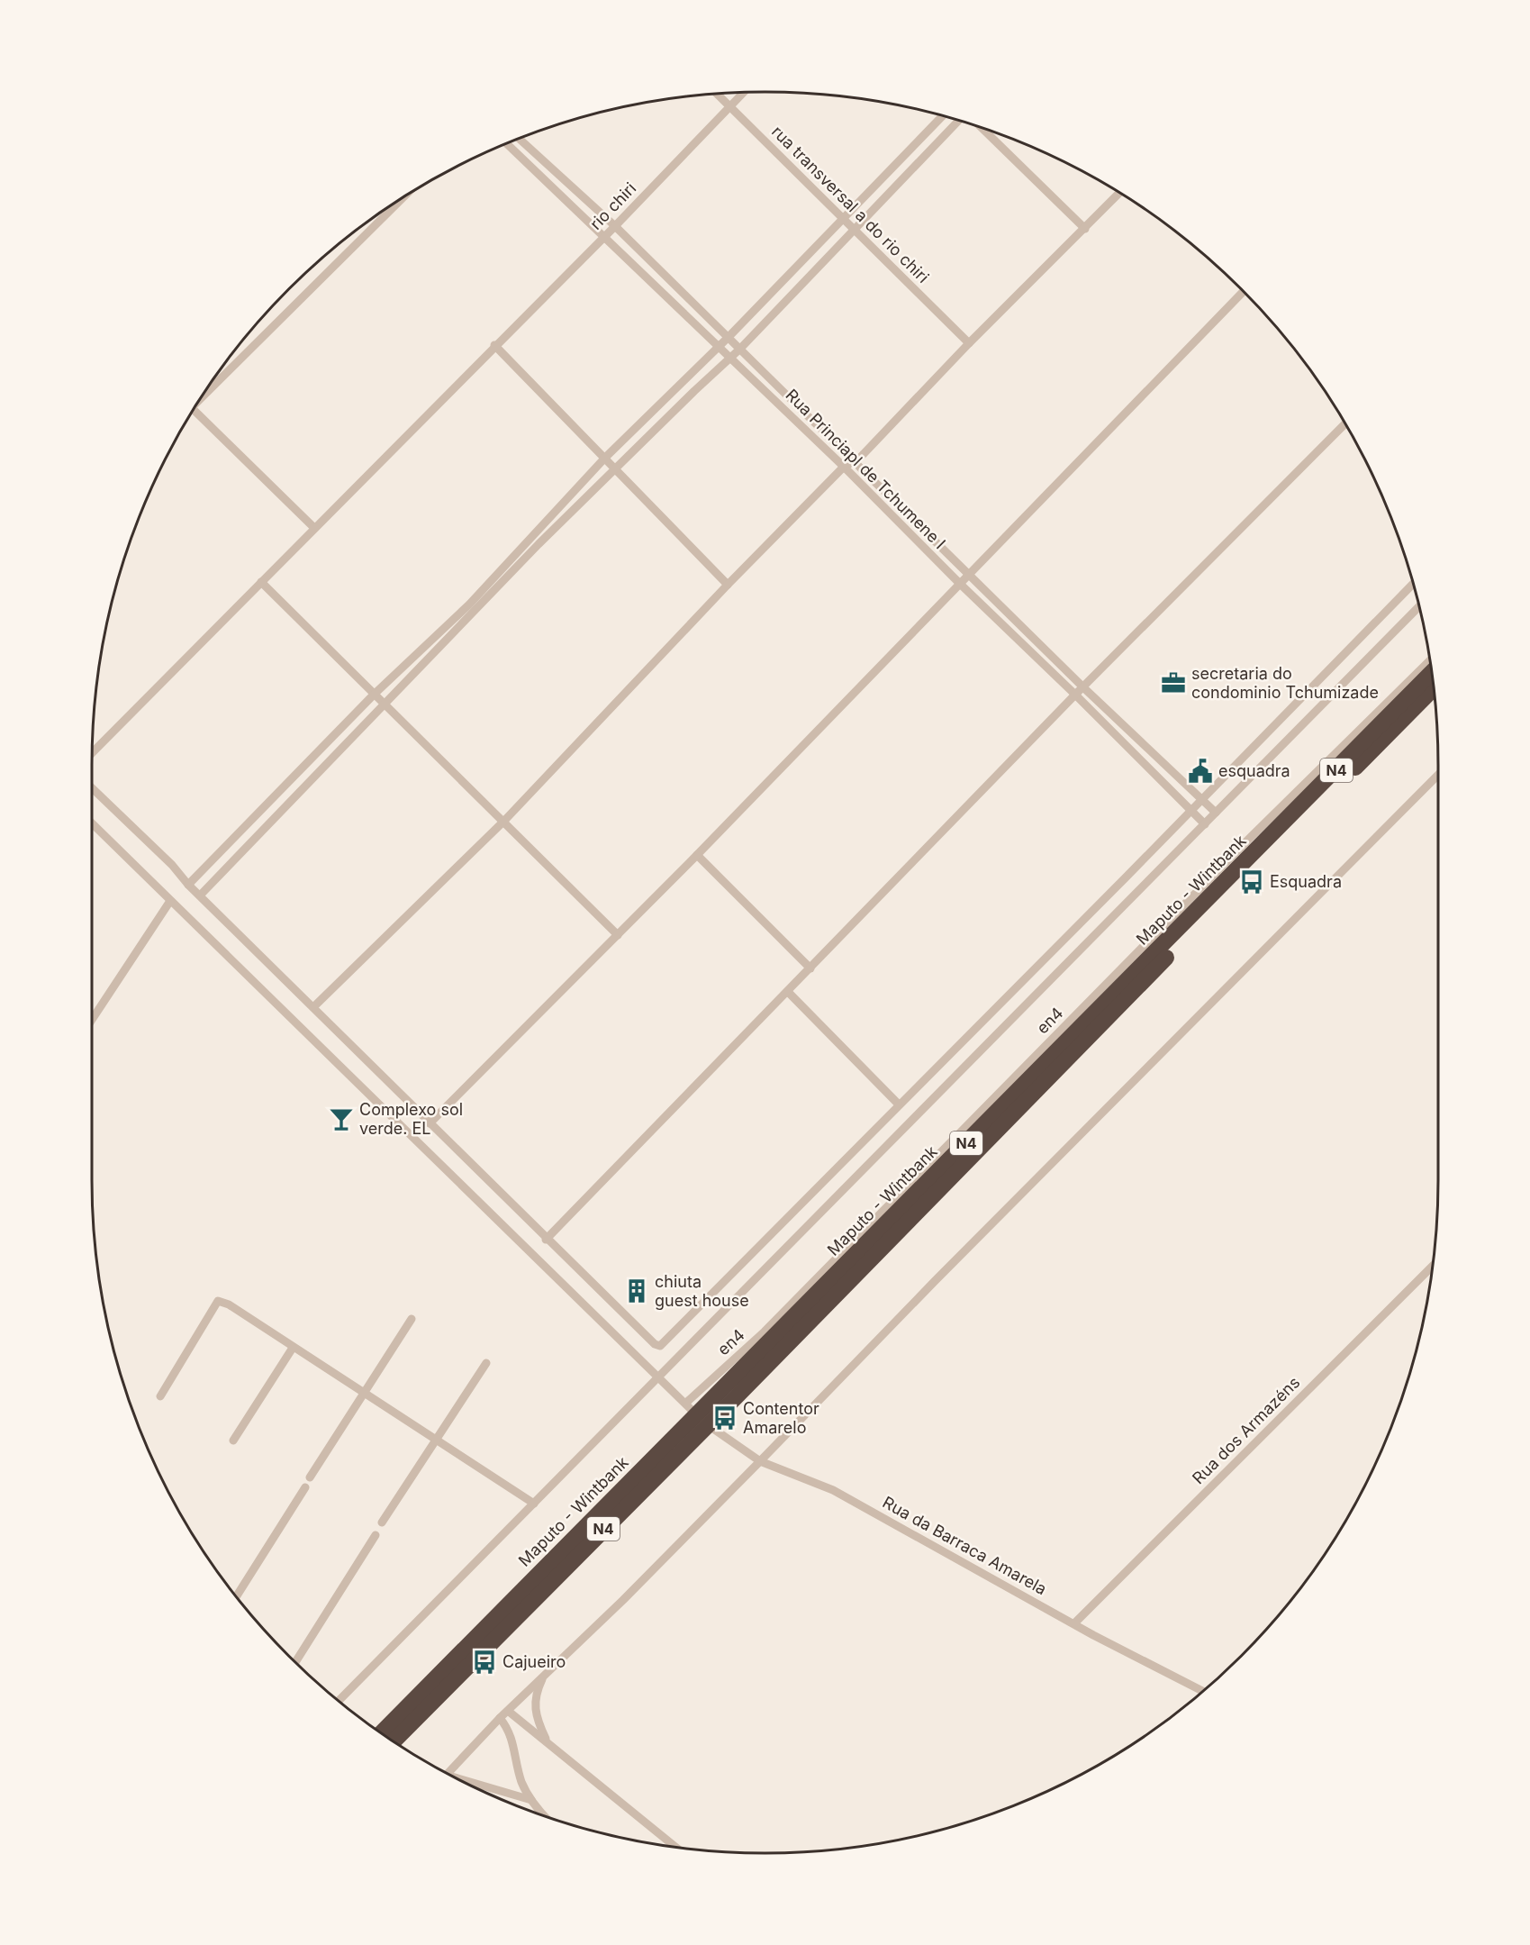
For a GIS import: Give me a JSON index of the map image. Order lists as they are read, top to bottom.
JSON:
{
  "streets": {
    "highway": ["N4", "Maputo - Wintbank"],
    "street": [
      "rua transversal a do rio chiri",
      "rio chiri",
      "Rua Princiapl de Tchumene I",
      "en4",
      "Rua dos Armazéns",
      "Rua da Barraca Amarela"
    ]
  },
  "crossings": [
    ["rua transversal a do rio chiri", "rio chiri"],
    ["rio chiri", "Rua Princiapl de Tchumene I"],
    ["Maputo - Wintbank", "en4"],
    ["Maputo - Wintbank", "Rua da Barraca Amarela"],
    ["en4", "Rua da Barraca Amarela"],
    ["Rua dos Armazéns", "Rua da Barraca Amarela"]
  ],
  "places": {
    "office": ["secretaria do condominio Tchumizade"],
    "public building": ["esquadra"],
    "bus stop": ["Esquadra", "Contentor Amarelo", "Cajueiro"],
    "bar": ["Complexo sol verde. EL"],
    "building": ["chiuta guest house"]
  }
}
